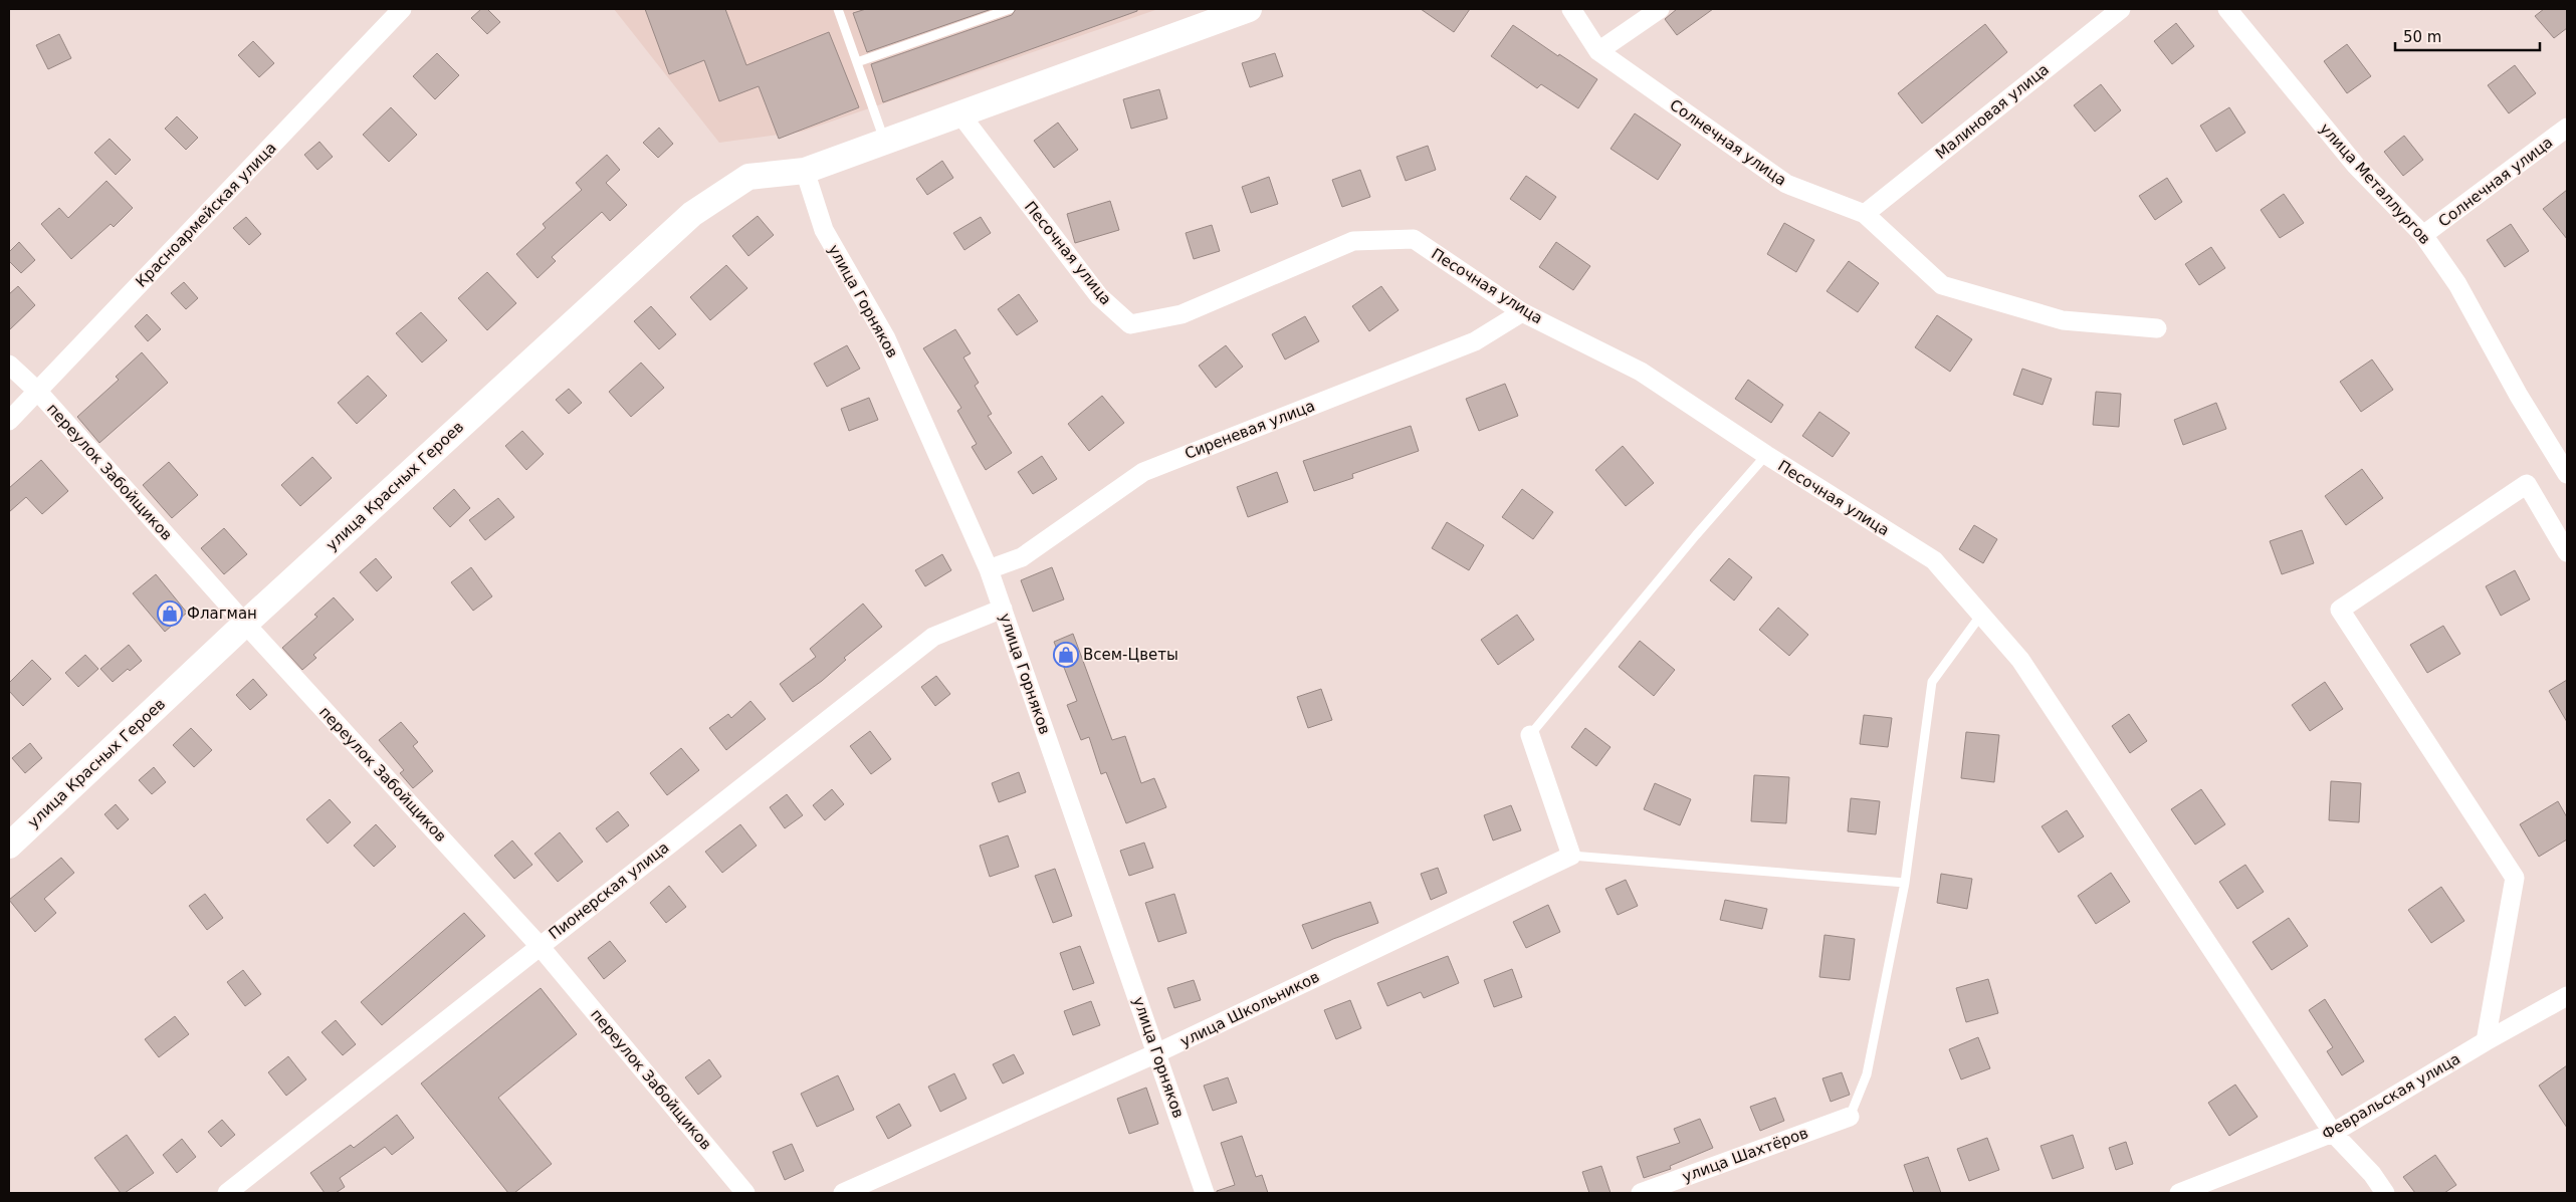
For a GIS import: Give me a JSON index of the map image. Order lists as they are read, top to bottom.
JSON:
{
  "streets": {
    "main road": ["улица Красных Героев"],
    "street": [
      "Малиновая улица",
      "Солнечная улица",
      "улица Металлургов",
      "Красноармейская улица",
      "Песочная улица",
      "улица Горняков",
      "Сиреневая улица",
      "переулок Забойщиков",
      "Пионерская улица",
      "улица Школьников",
      "Февральская улица",
      "улица Шахтёров"
    ]
  },
  "crossings": [
    ["Малиновая улица", "Солнечная улица"],
    ["Солнечная улица", "улица Металлургов"],
    ["Красноармейская улица", "переулок Забойщиков"],
    ["Песочная улица", "Сиреневая улица"],
    ["Песочная улица", "улица Красных Героев"],
    ["Песочная улица", "Февральская улица"],
    ["улица Горняков", "Сиреневая улица"],
    ["улица Горняков", "улица Красных Героев"],
    ["улица Горняков", "Пионерская улица"],
    ["улица Горняков", "улица Школьников"],
    ["переулок Забойщиков", "улица Красных Героев"],
    ["переулок Забойщиков", "Пионерская улица"]
  ],
  "places": {
    "shop": ["Флагман", "Всем-Цветы"]
  },
  "scale_bar": "50 m"
}
